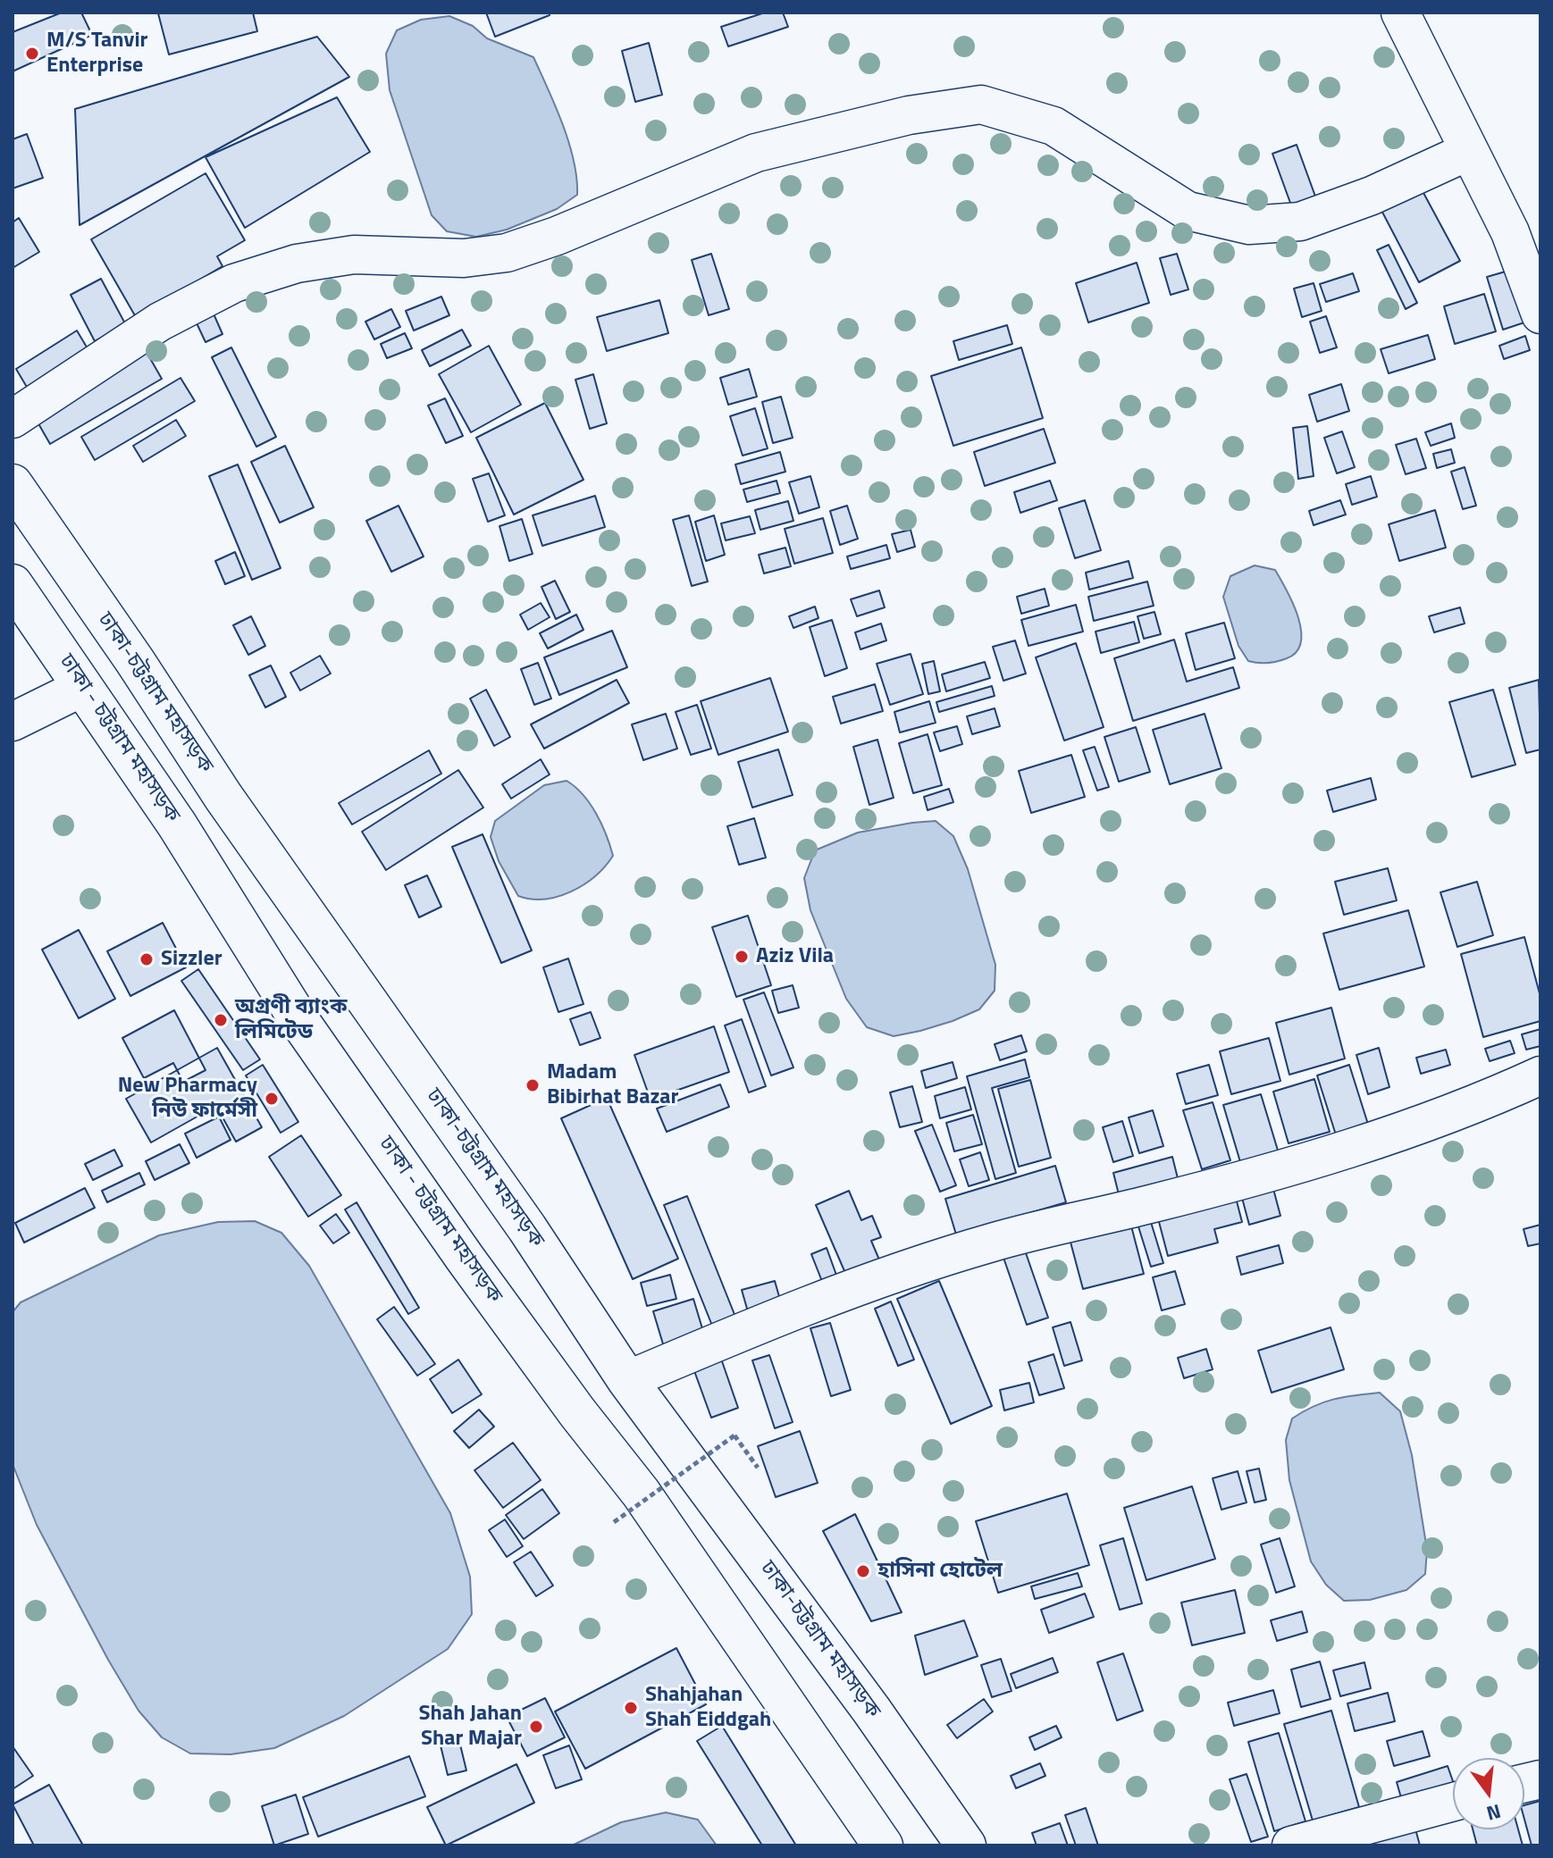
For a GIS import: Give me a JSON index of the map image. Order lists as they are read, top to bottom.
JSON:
{
  "streets": {
    "highway": ["ঢাকা-চট্টগ্রাম মহাসড়ক", "ঢাকা - চট্টগ্রাম মহাসড়ক"]
  },
  "places": [
    "M/S Tanvir Enterprise",
    "Aziz Vila",
    "Sizzler",
    "অগ্রণী ব্যাংক লিমিটেড",
    "Madam Bibirhat Bazar",
    "New Pharmacy নিউ ফার্মেসী",
    "হাসিনা হোটেল",
    "Shahjahan Shah Eiddgah",
    "Shah Jahan Shar Majar"
  ],
  "north": "bottom"
}
